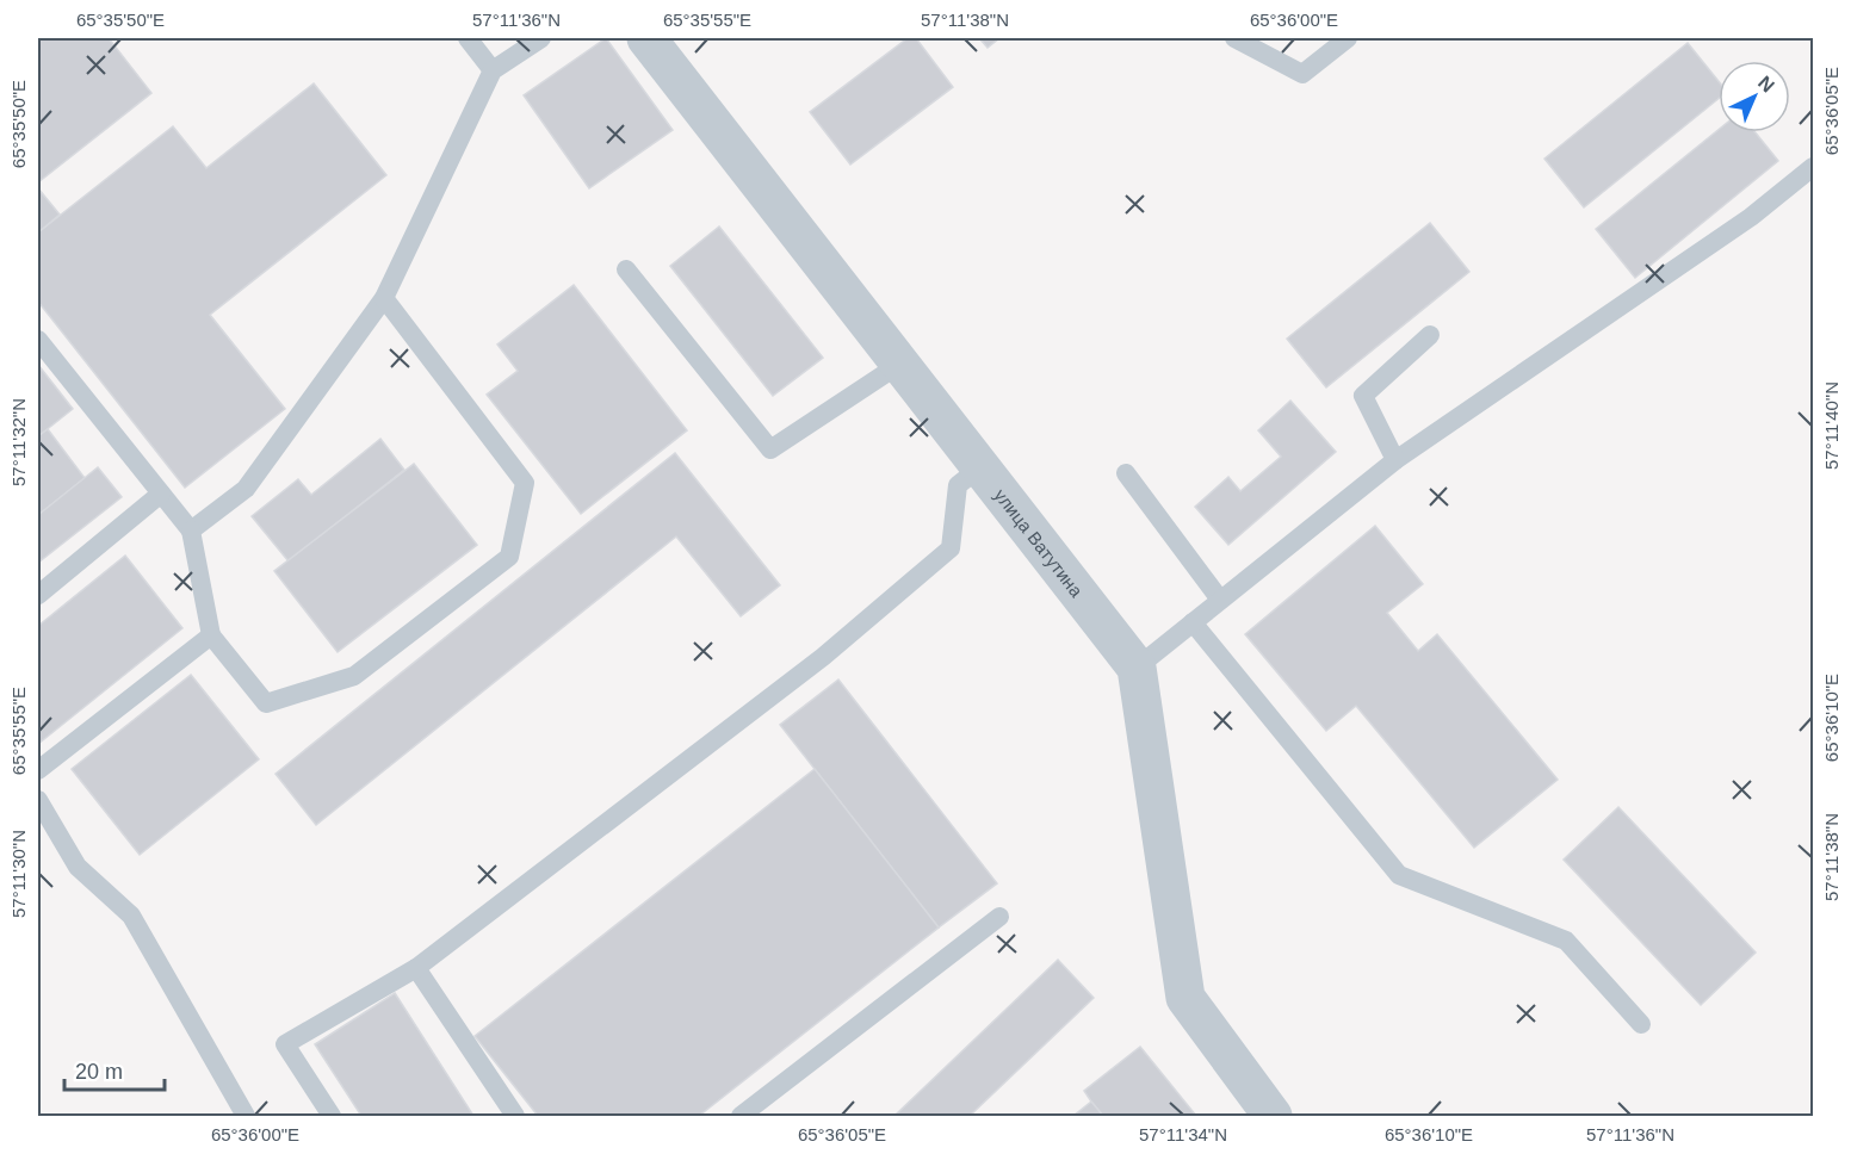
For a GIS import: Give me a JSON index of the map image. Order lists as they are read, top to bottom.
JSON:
{
  "streets": {
    "street": ["улица Ватутина"]
  },
  "scale_bar": "20 m",
  "north": "top right",
  "coordinates": [
    "65°35'50\"E",
    "57°11'36\"N",
    "65°35'55\"E",
    "57°11'38\"N",
    "65°36'00\"E",
    "65°36'05\"E",
    "57°11'40\"N",
    "57°11'32\"N",
    "65°36'10\"E",
    "57°11'30\"N",
    "57°11'34\"N"
  ]
}
